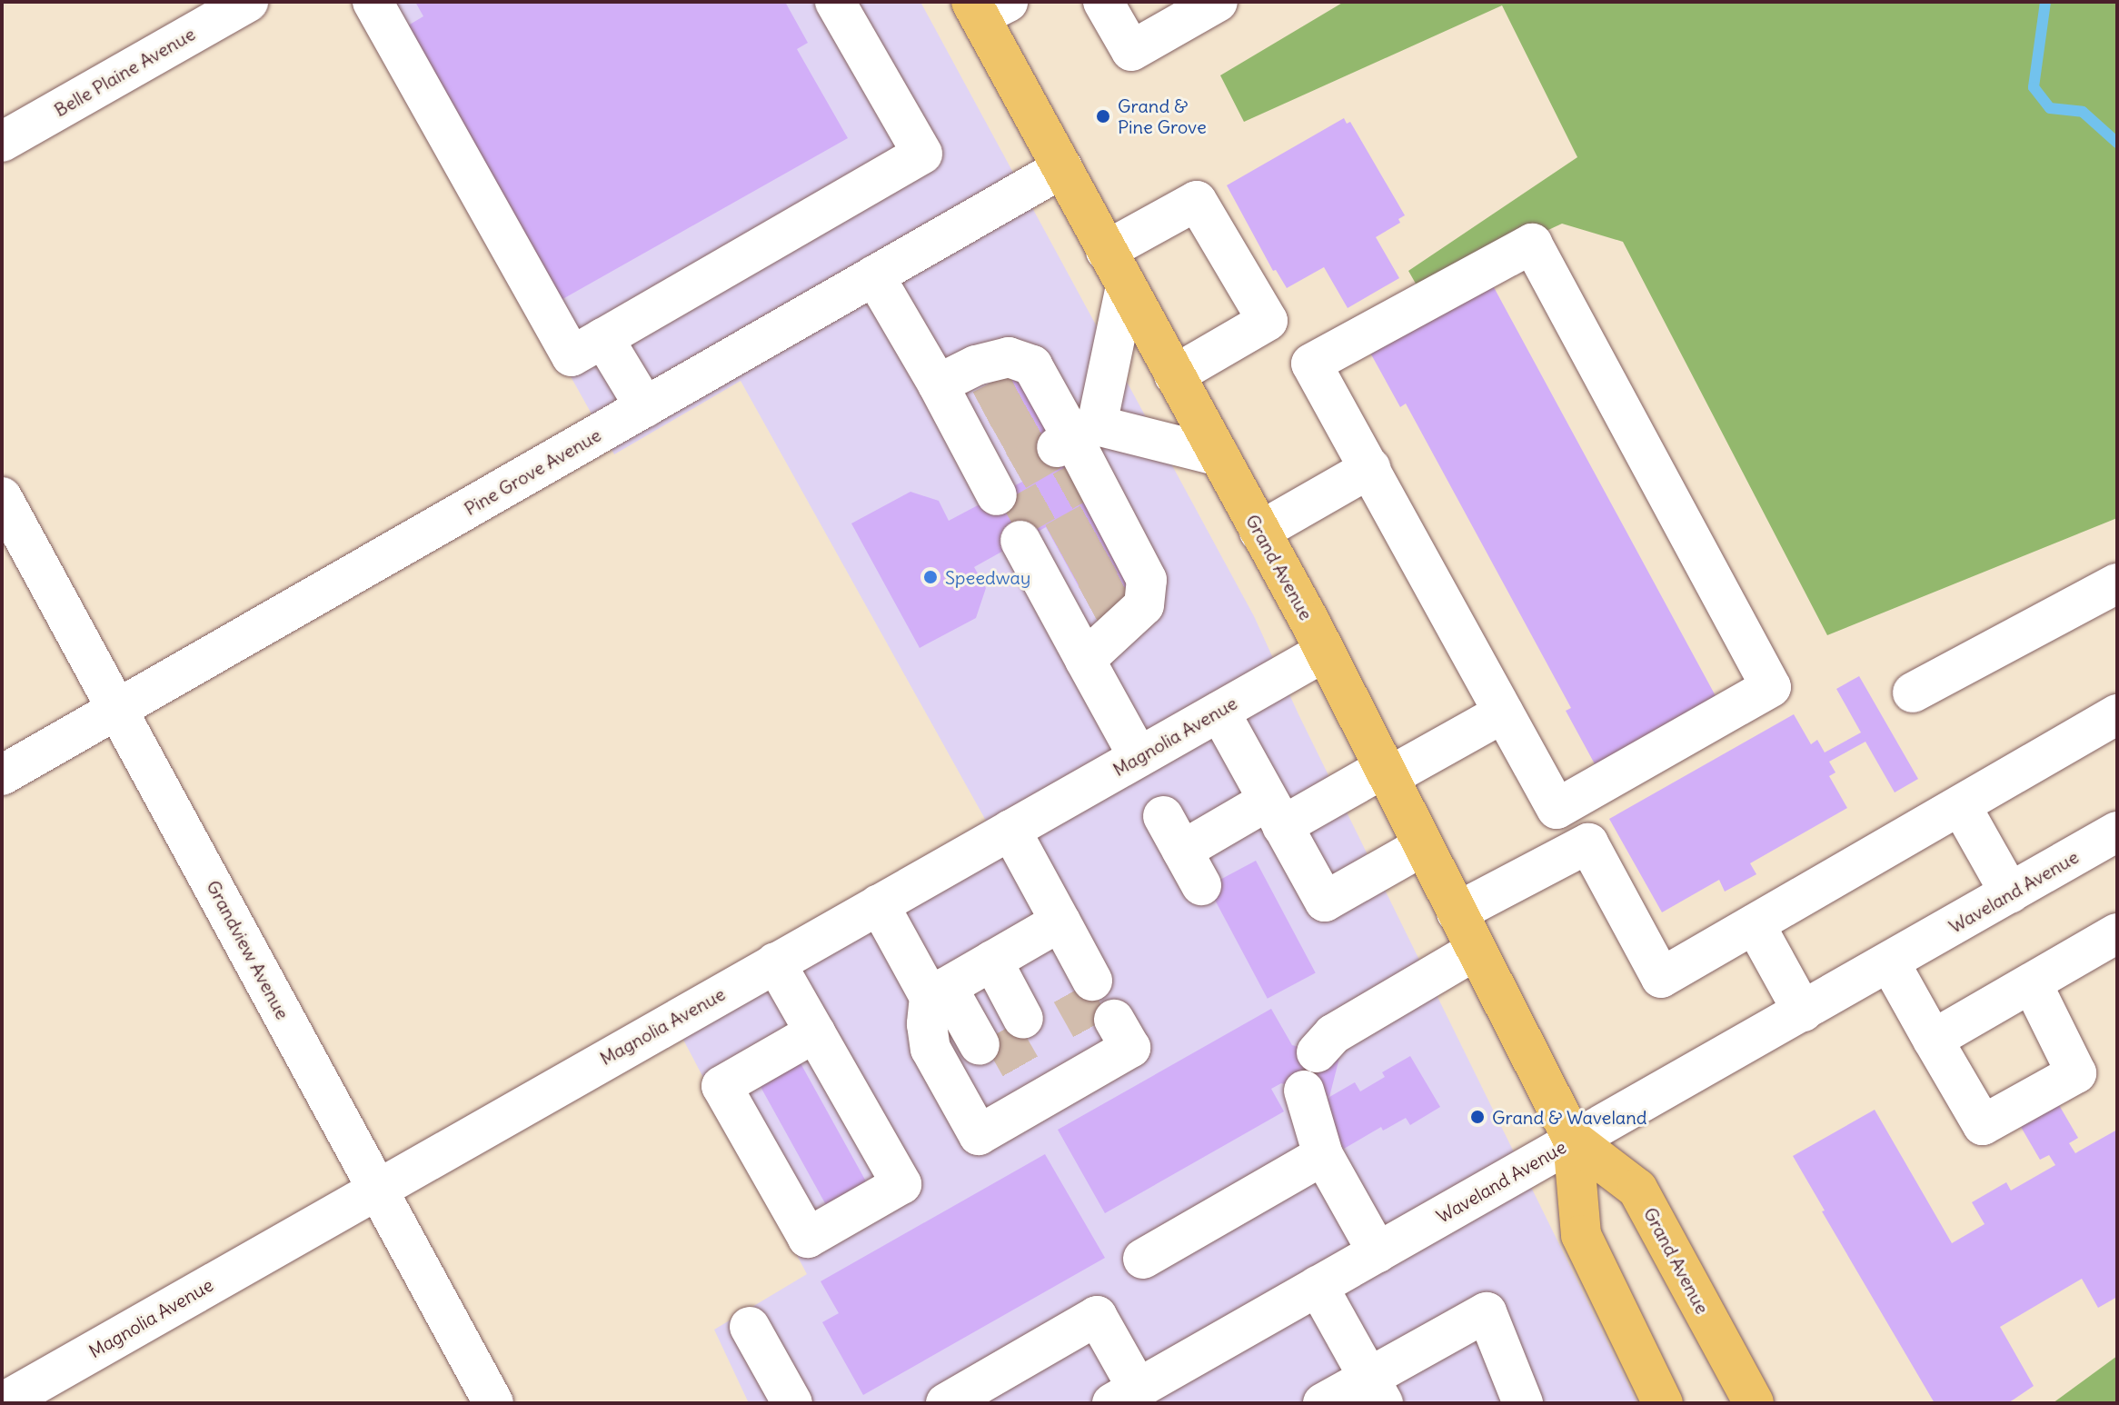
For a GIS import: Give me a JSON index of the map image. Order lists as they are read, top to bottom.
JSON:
{
  "streets": {
    "main road": ["Grand Avenue"],
    "street": [
      "Belle Plaine Avenue",
      "Pine Grove Avenue",
      "Magnolia Avenue",
      "Waveland Avenue",
      "Grandview Avenue"
    ]
  },
  "crossings": [
    ["Pine Grove Avenue", "Grand Avenue"],
    ["Pine Grove Avenue", "Grandview Avenue"],
    ["Grand Avenue", "Magnolia Avenue"],
    ["Grand Avenue", "Waveland Avenue"],
    ["Magnolia Avenue", "Grandview Avenue"]
  ],
  "places": ["Grand & Pine Grove", "Speedway", "Grand & Waveland"]
}
